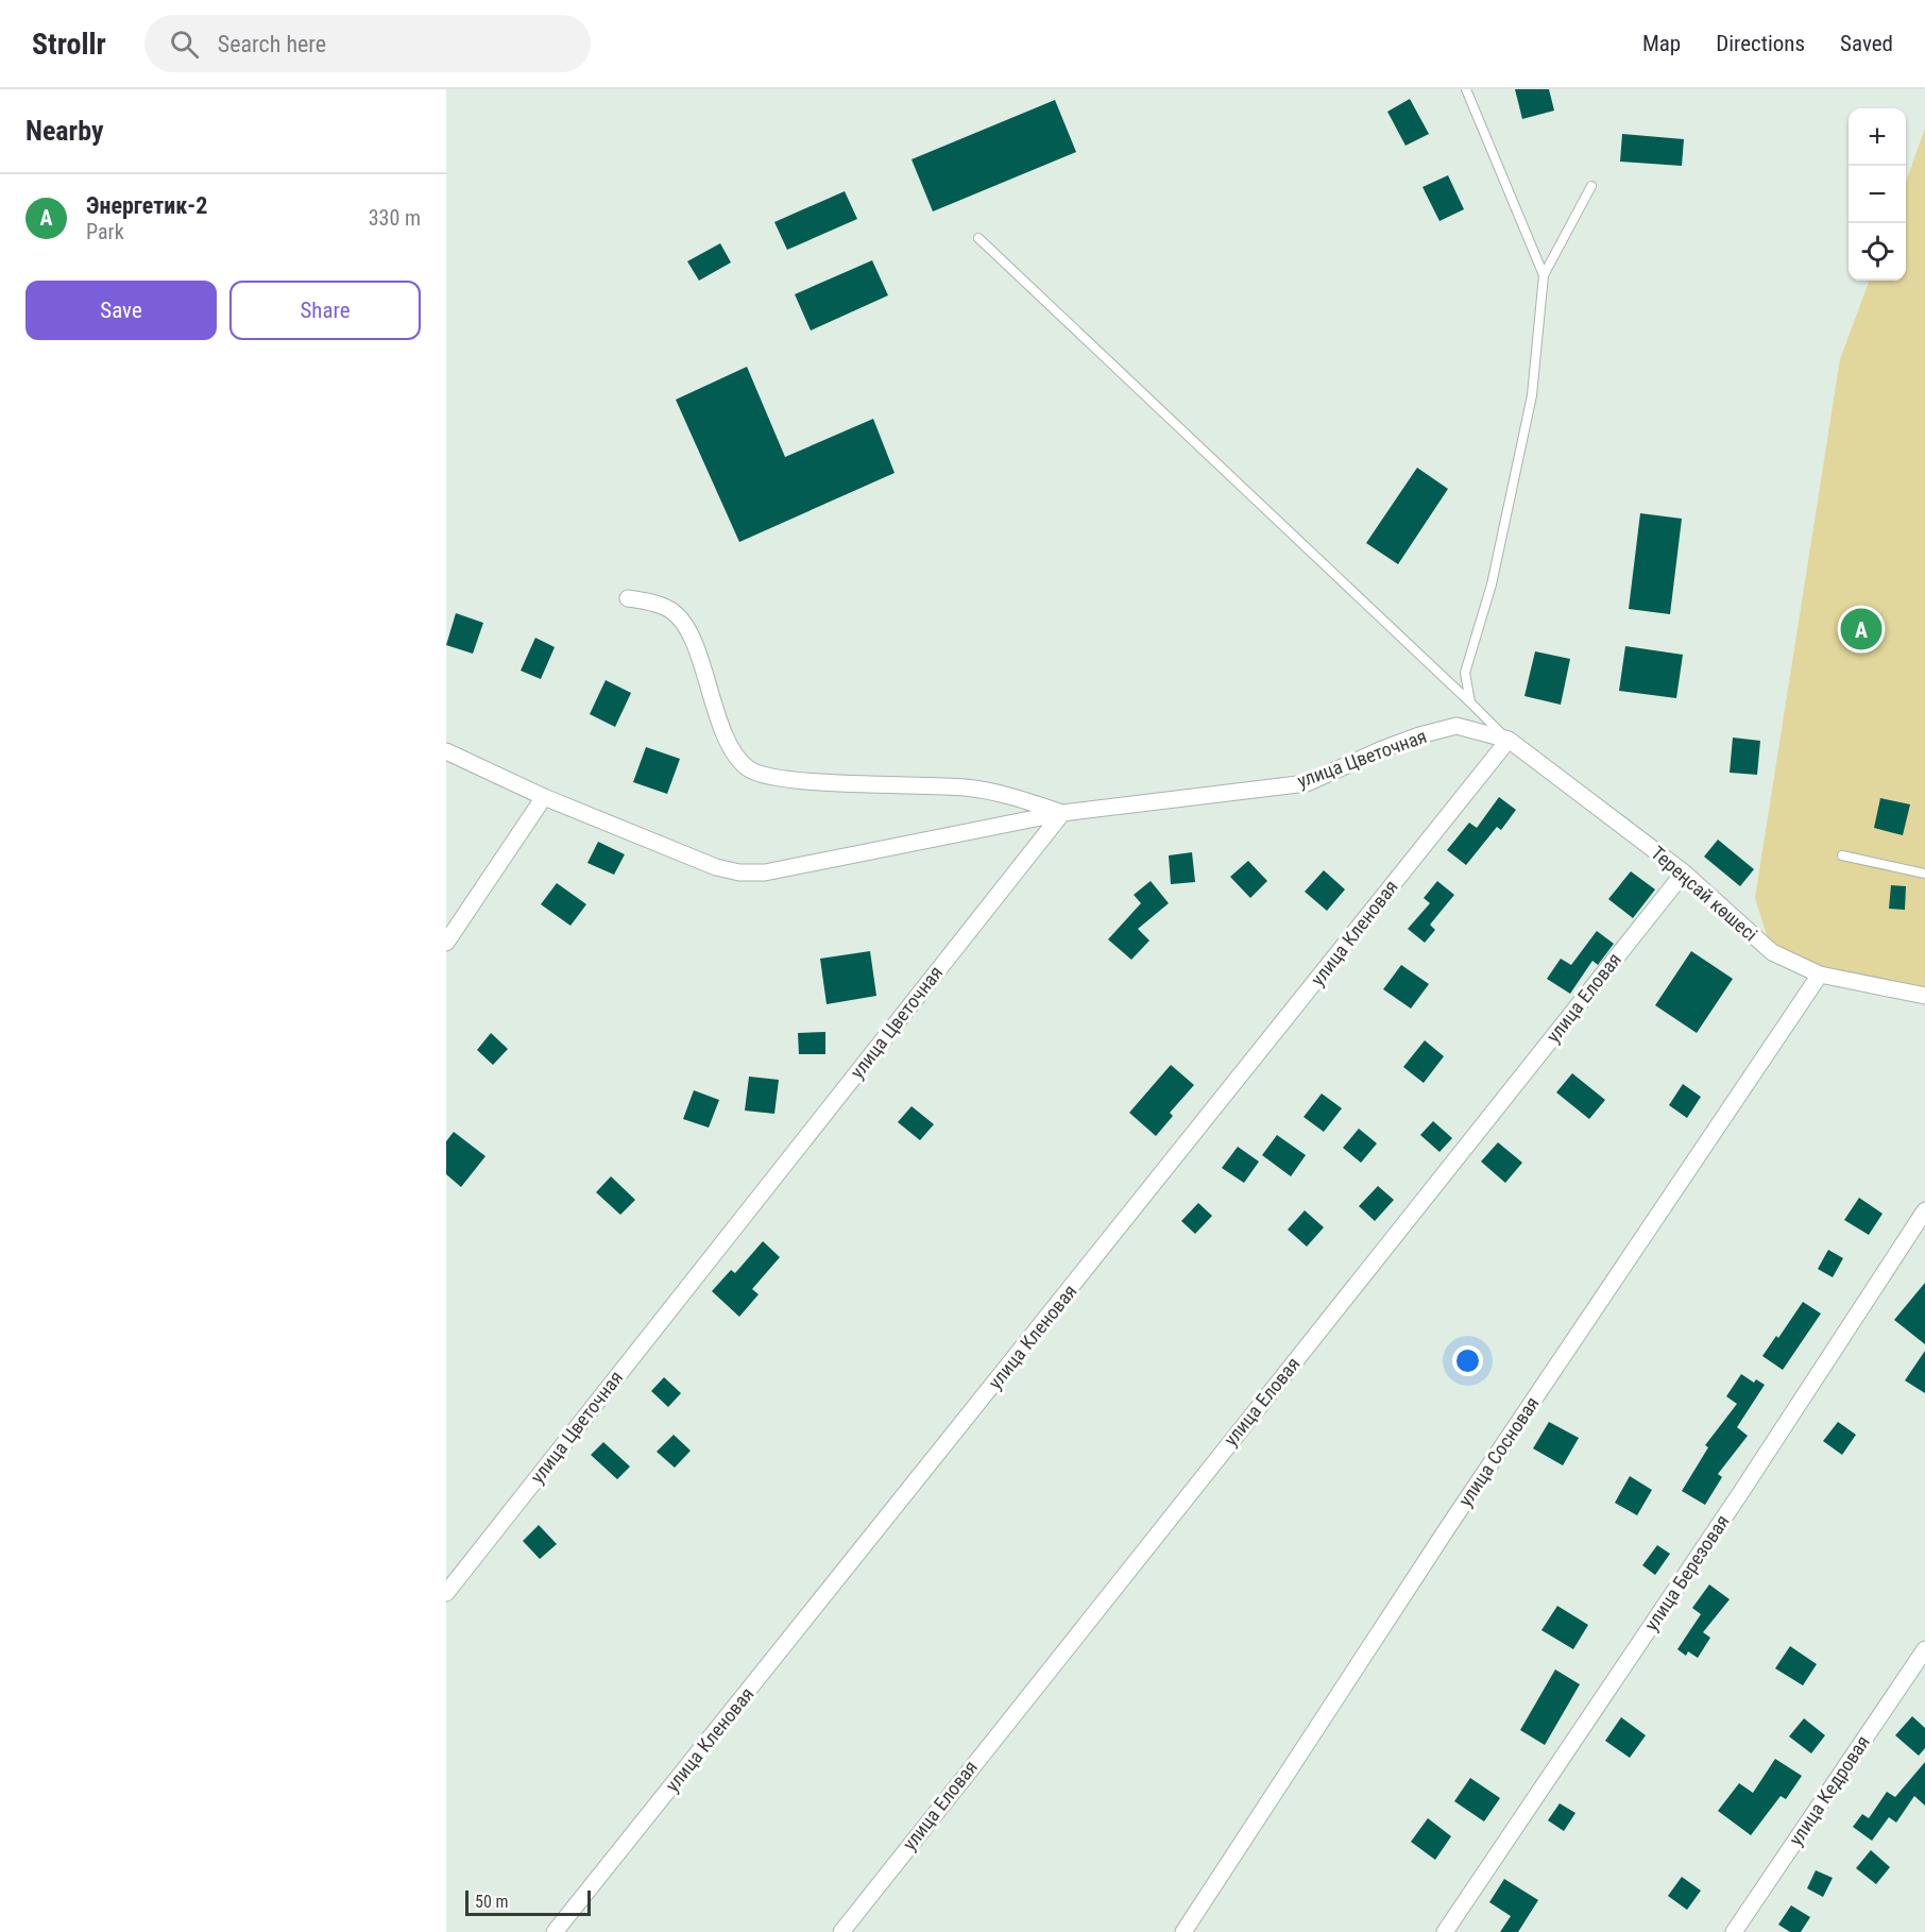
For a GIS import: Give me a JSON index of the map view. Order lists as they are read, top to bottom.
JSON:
{
  "streets": {
    "street": [
      "улица Цветочная",
      "Тереңсай көшесі",
      "улица Кленовая",
      "улица Еловая",
      "улица Сосновая",
      "улица Березовая",
      "улица Кедровая"
    ]
  },
  "crossings": [
    ["улица Цветочная", "Тереңсай көшесі"],
    ["улица Цветочная", "улица Кленовая"],
    ["Тереңсай көшесі", "улица Кленовая"],
    ["Тереңсай көшесі", "улица Еловая"],
    ["Тереңсай көшесі", "улица Сосновая"]
  ],
  "scale_bar": "50 m",
  "page": {
    "header": "Strollr",
    "search": "Search here",
    "nav": ["Map", "Directions", "Saved"],
    "heading": "Nearby",
    "map_buttons": ["+", "−"],
    "list": [
      {
        "mark": "A",
        "name": "Энергетик-2",
        "note": "Park",
        "value": "330 m"
      }
    ],
    "buttons": ["Save", "Share"],
    "pins": "A",
    "scale": "50 m"
  }
}
